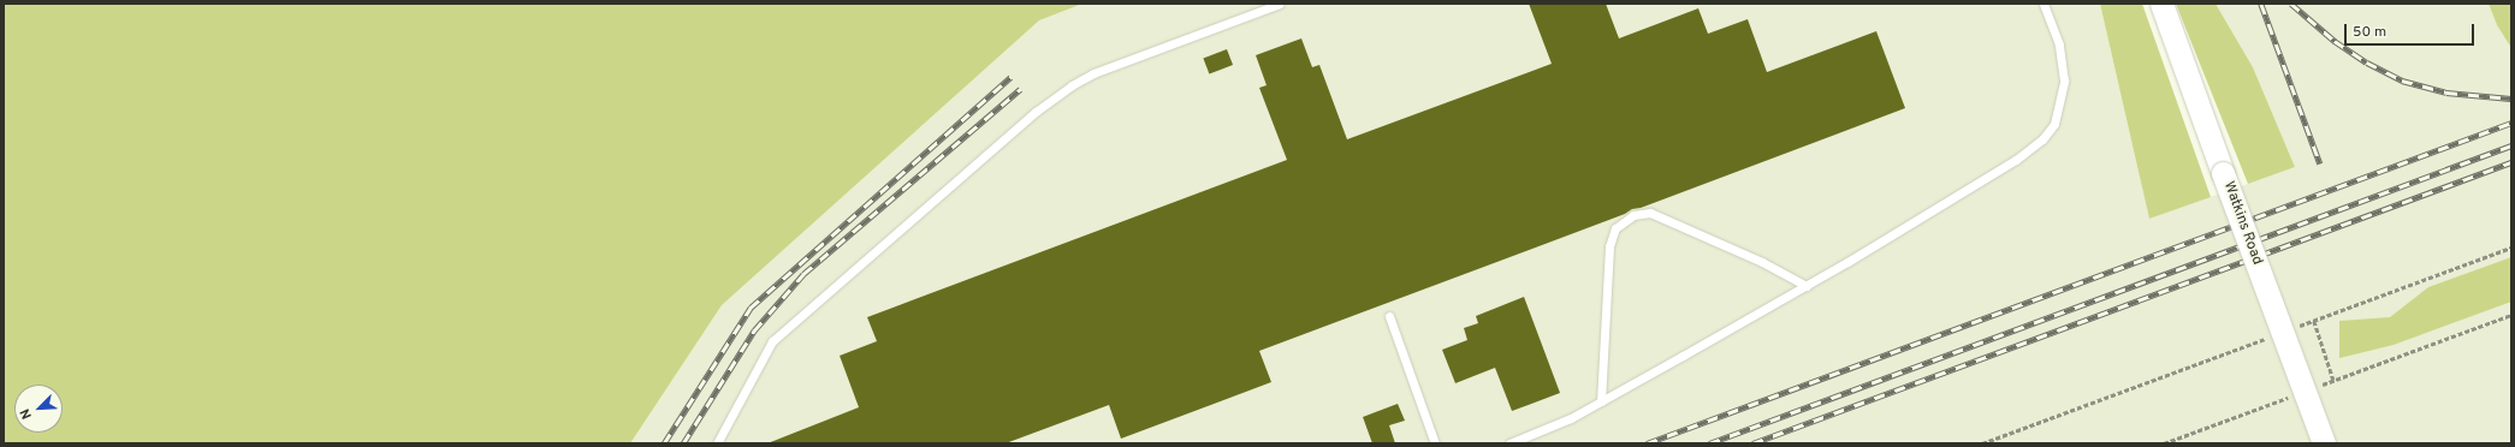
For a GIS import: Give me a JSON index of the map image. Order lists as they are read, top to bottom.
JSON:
{
  "streets": {
    "street": ["Watkins Road"]
  },
  "scale_bar": "50 m",
  "north": "bottom left"
}
